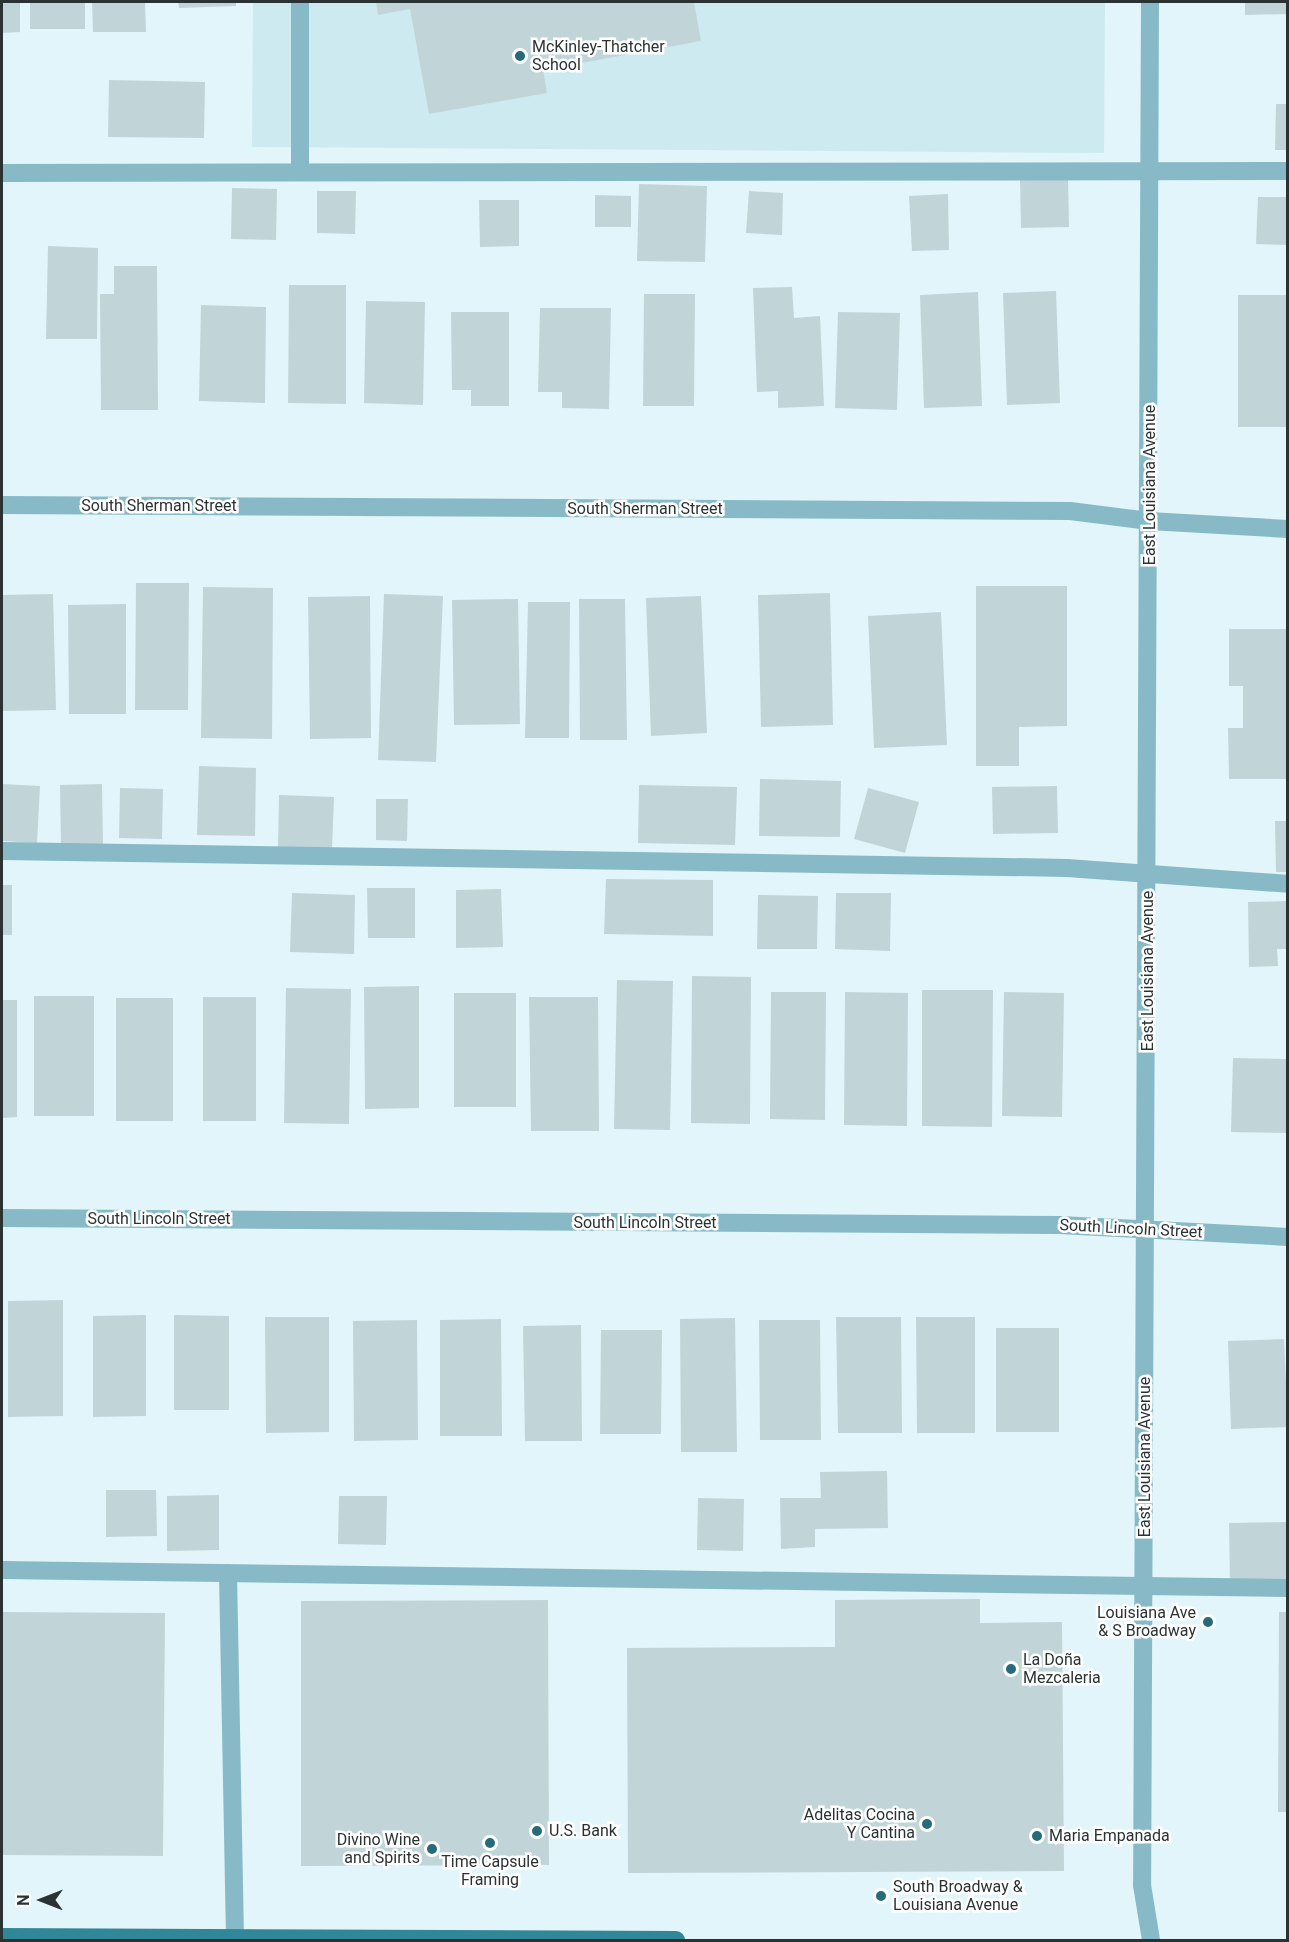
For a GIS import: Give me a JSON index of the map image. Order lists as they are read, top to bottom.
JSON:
{
  "streets": {
    "street": ["East Louisiana Avenue", "South Sherman Street", "South Lincoln Street"]
  },
  "crossings": [
    ["East Louisiana Avenue", "South Sherman Street"],
    ["East Louisiana Avenue", "South Lincoln Street"]
  ],
  "places": [
    "McKinley-Thatcher School",
    "Louisiana Ave & S Broadway",
    "La Doña Mezcaleria",
    "Adelitas Cocina Y Cantina",
    "U.S. Bank",
    "Maria Empanada",
    "Time Capsule Framing",
    "Divino Wine and Spirits",
    "South Broadway & Louisiana Avenue"
  ],
  "north": "left"
}
